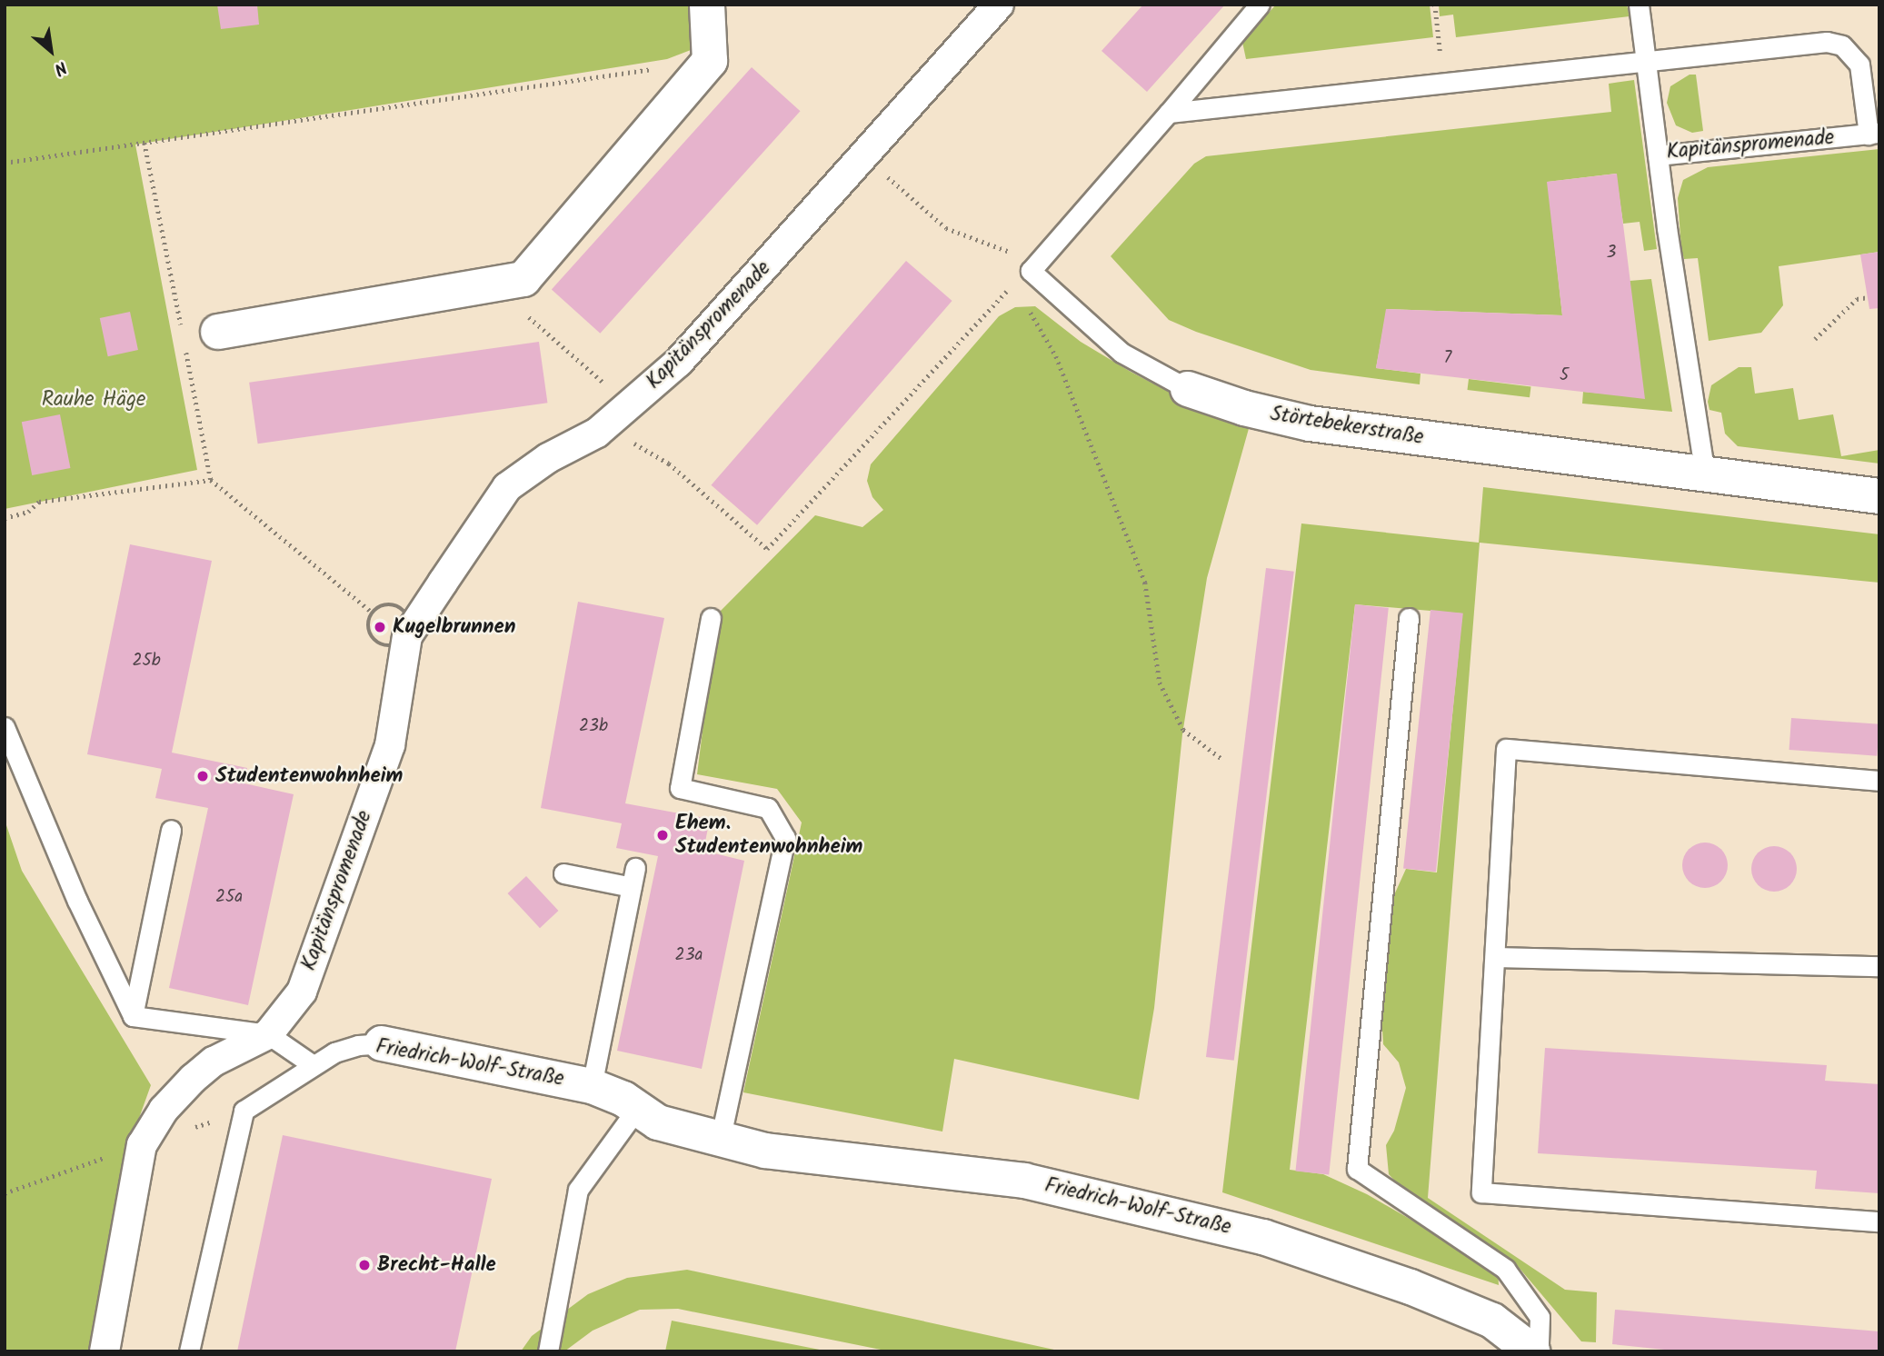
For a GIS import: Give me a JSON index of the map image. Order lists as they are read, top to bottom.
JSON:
{
  "streets": {
    "street": ["Kapitänspromenade", "Störtebekerstraße", "Friedrich-Wolf-Straße"]
  },
  "parks": ["Rauhe Häge"],
  "places": [
    "Kugelbrunnen",
    "Studentenwohnheim",
    "Ehem. Studentenwohnheim",
    "Brecht-Halle"
  ],
  "house_numbers": [
    "3",
    "7",
    "5",
    "25b",
    "23b",
    "25a",
    "23a"
  ],
  "north": "bottom right"
}
